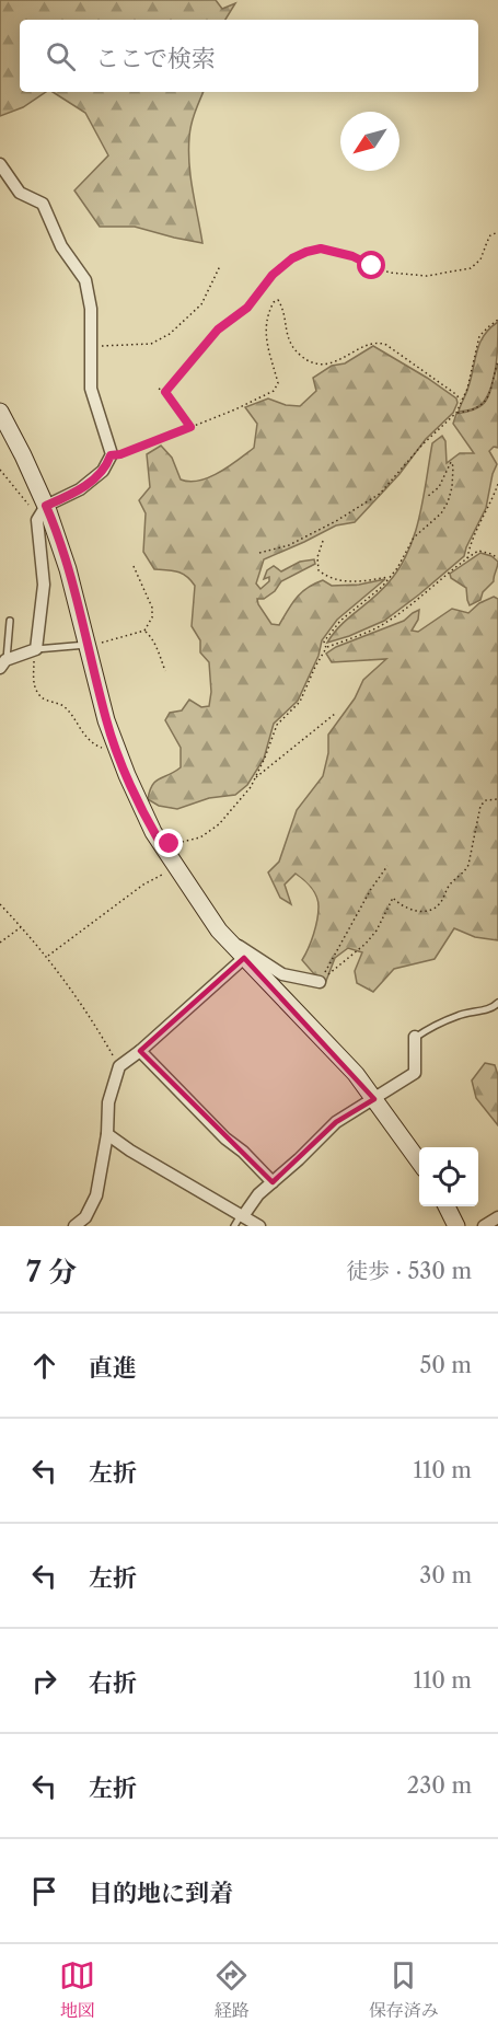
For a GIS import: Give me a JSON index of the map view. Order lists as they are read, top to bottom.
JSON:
{
  "north": "bottom left",
  "page": {
    "search": "ここで検索",
    "heading": ["7 分", "徒歩 · 530 m"],
    "list": [
      ["直進", "50 m"],
      ["左折", "110 m"],
      ["左折", "30 m"],
      ["右折", "110 m"],
      ["左折", "230 m"],
      "目的地に到着"
    ],
    "nav": ["地図", "経路", "保存済み"]
  }
}
